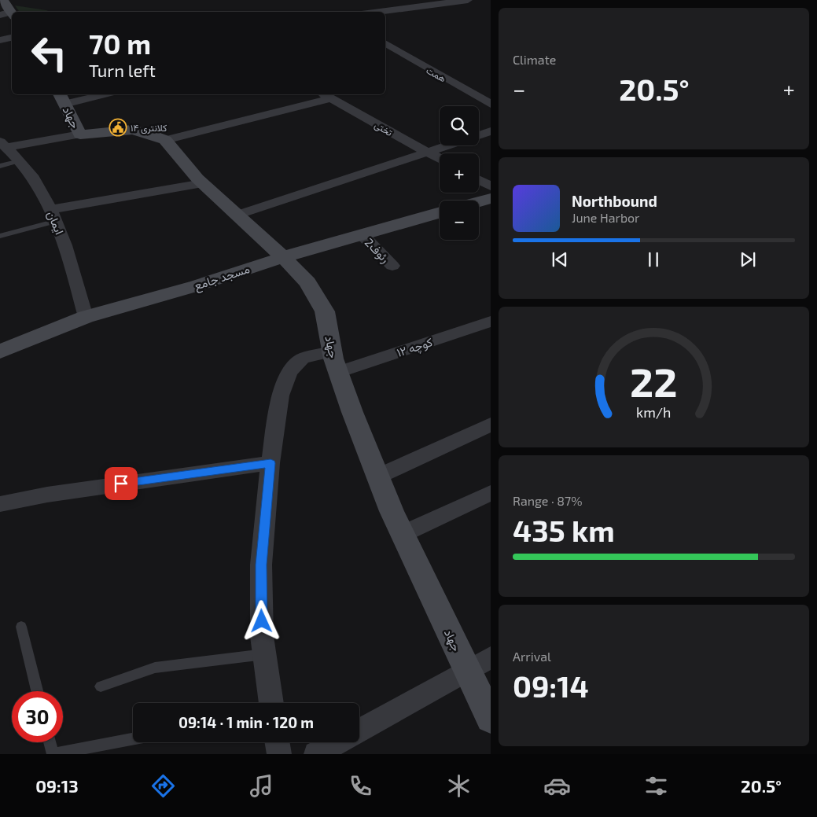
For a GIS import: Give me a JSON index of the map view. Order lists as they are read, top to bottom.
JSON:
{
  "streets": {
    "street": [
      "همت",
      "جهاد",
      "تختی",
      "ایمان",
      "رئوف2",
      "مسجد جامع",
      "کوچه ۱۲"
    ]
  },
  "crossings": [
    ["جهاد", "مسجد جامع"],
    ["جهاد", "کوچه ۱۲"],
    ["ایمان", "مسجد جامع"],
    ["رئوف2", "مسجد جامع"]
  ],
  "places": {
    "public building": ["کلانتری ۱۴"]
  },
  "page": {
    "tile": [
      "Climate",
      ["Range · 87%", "435 km"],
      ["Arrival", "09:14"]
    ],
    "turn": ["70 m", "Turn left"],
    "heat": ["−", "20.5°", "+"],
    "map_buttons": ["+", "−"],
    "song": ["Northbound", "June Harbor"],
    "limit": "30",
    "trip": "09:14 · 1 min · 120 m",
    "tabs": ["09:13", "20.5°"],
    "gauge": ["22", "km/h"]
  }
}
